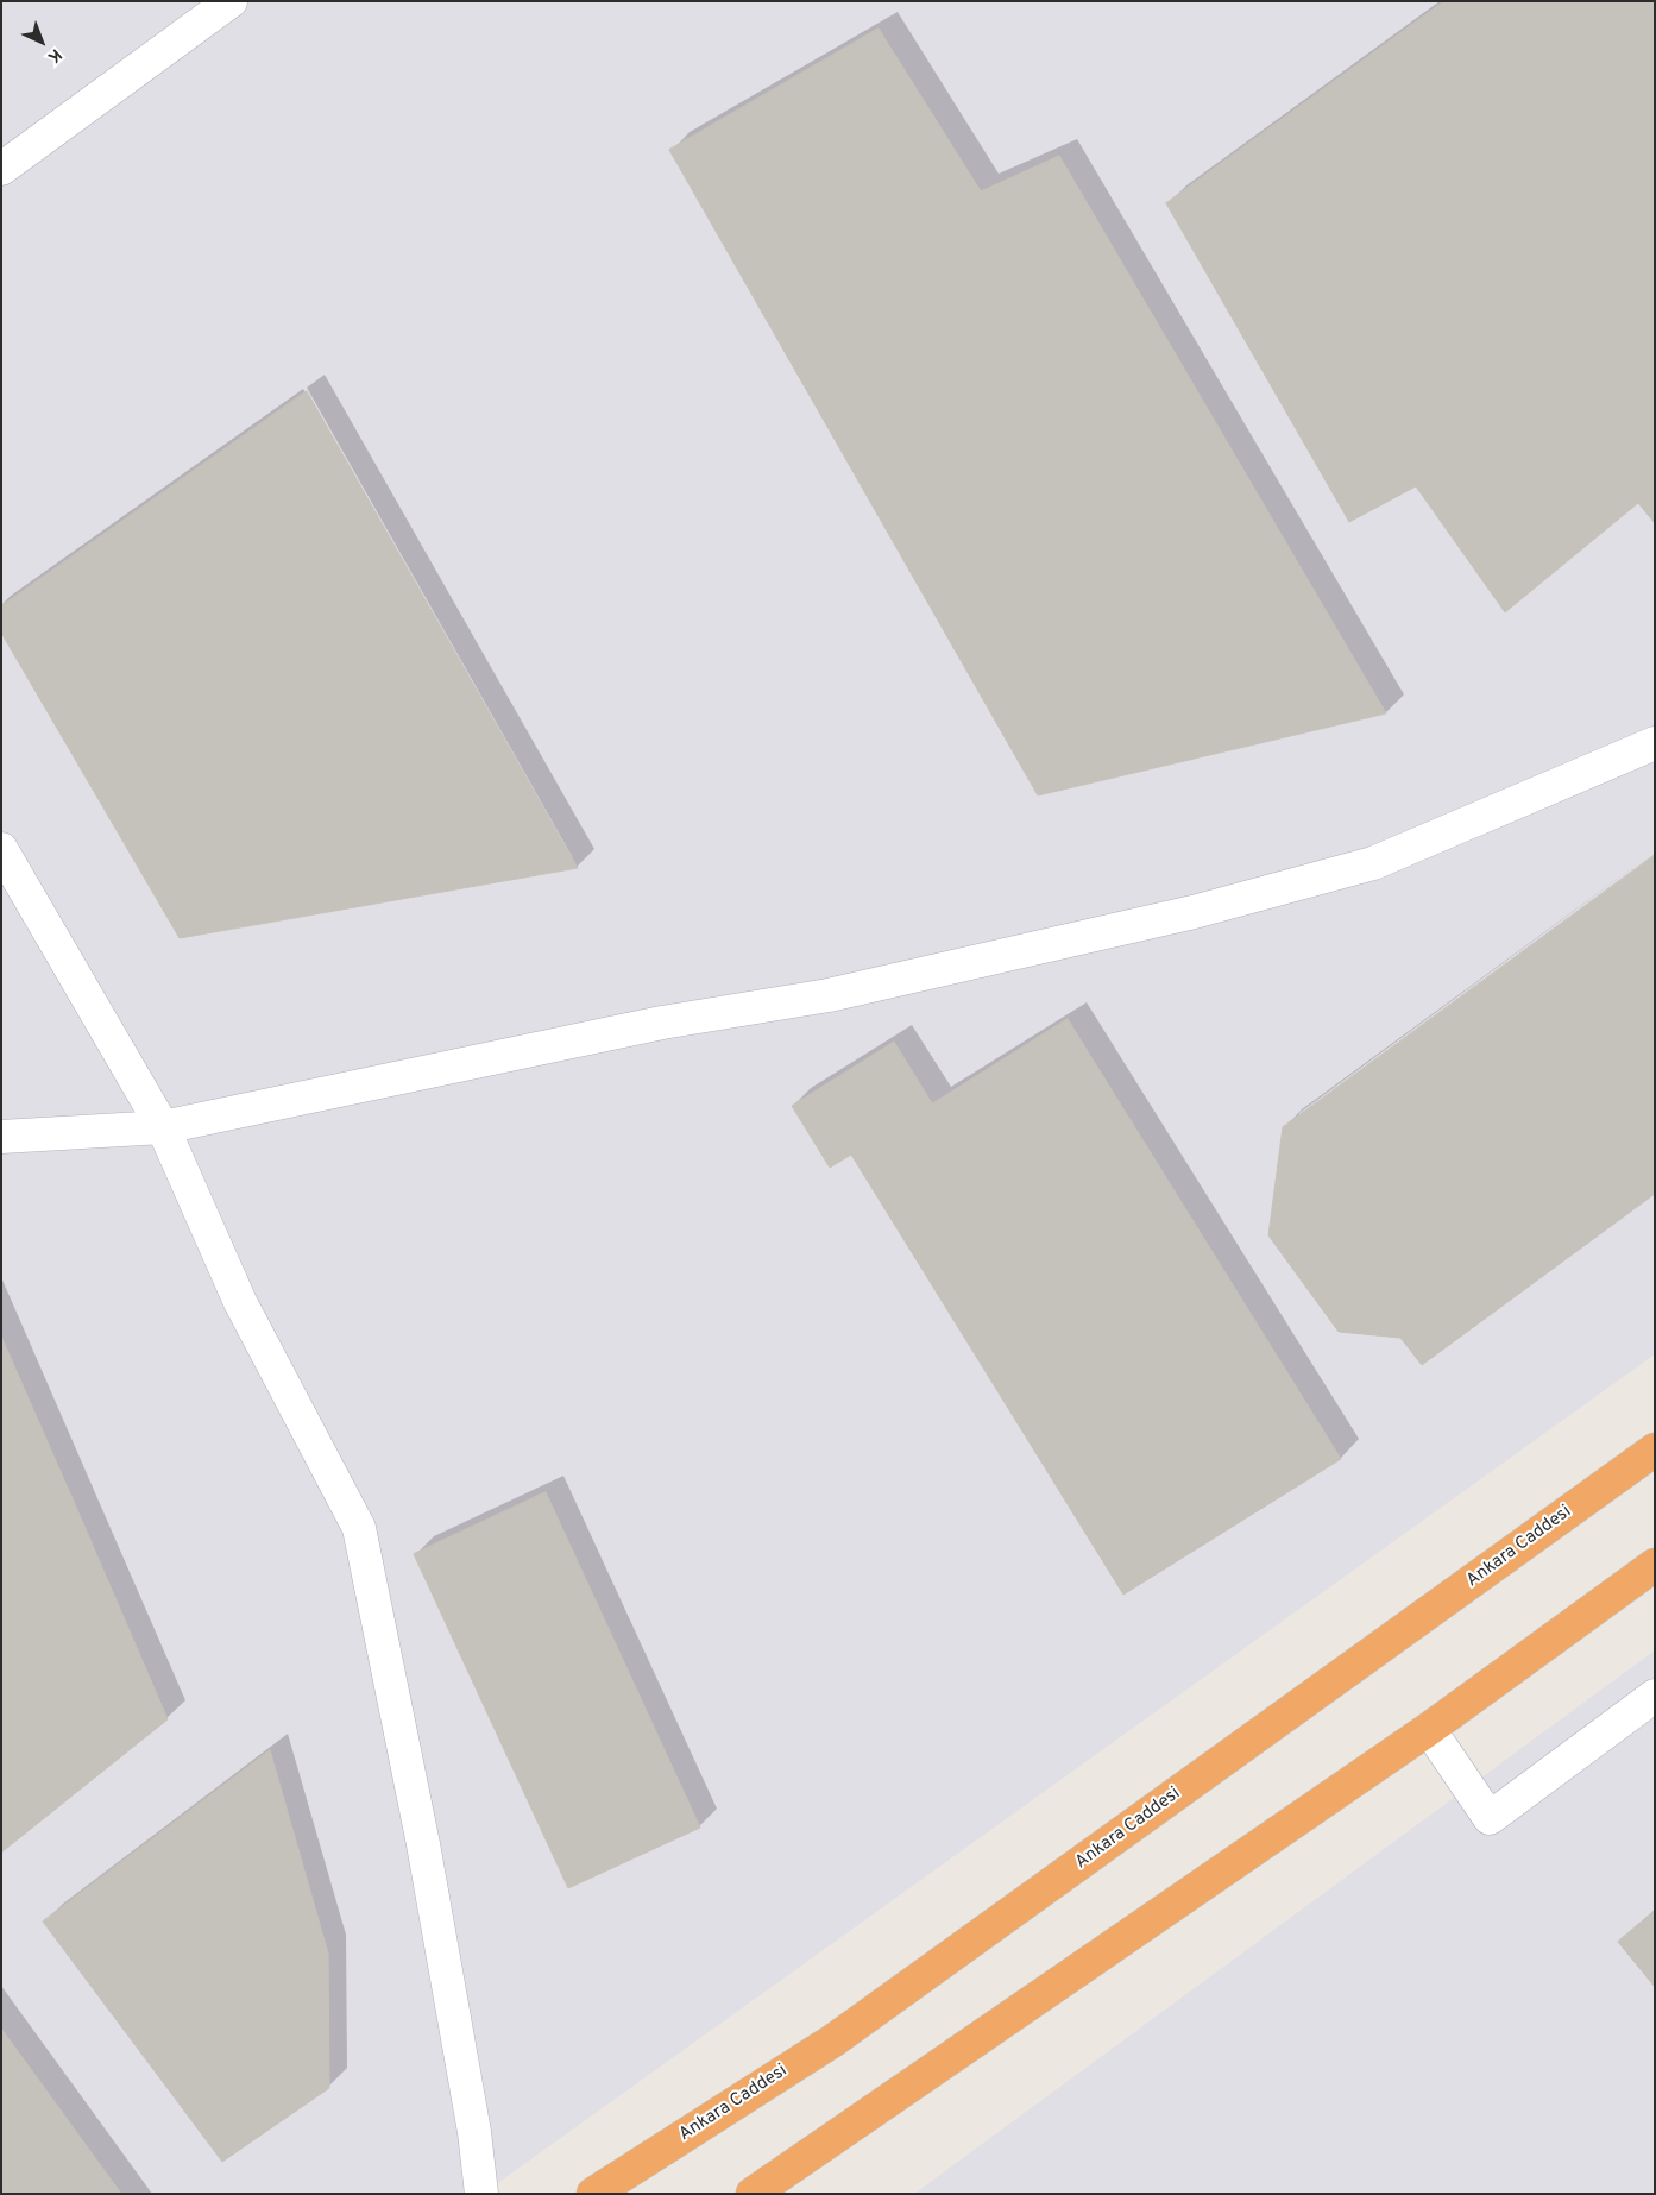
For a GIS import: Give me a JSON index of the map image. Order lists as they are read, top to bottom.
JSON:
{
  "streets": {
    "highway": ["Ankara Caddesi"]
  },
  "north": "bottom right"
}
